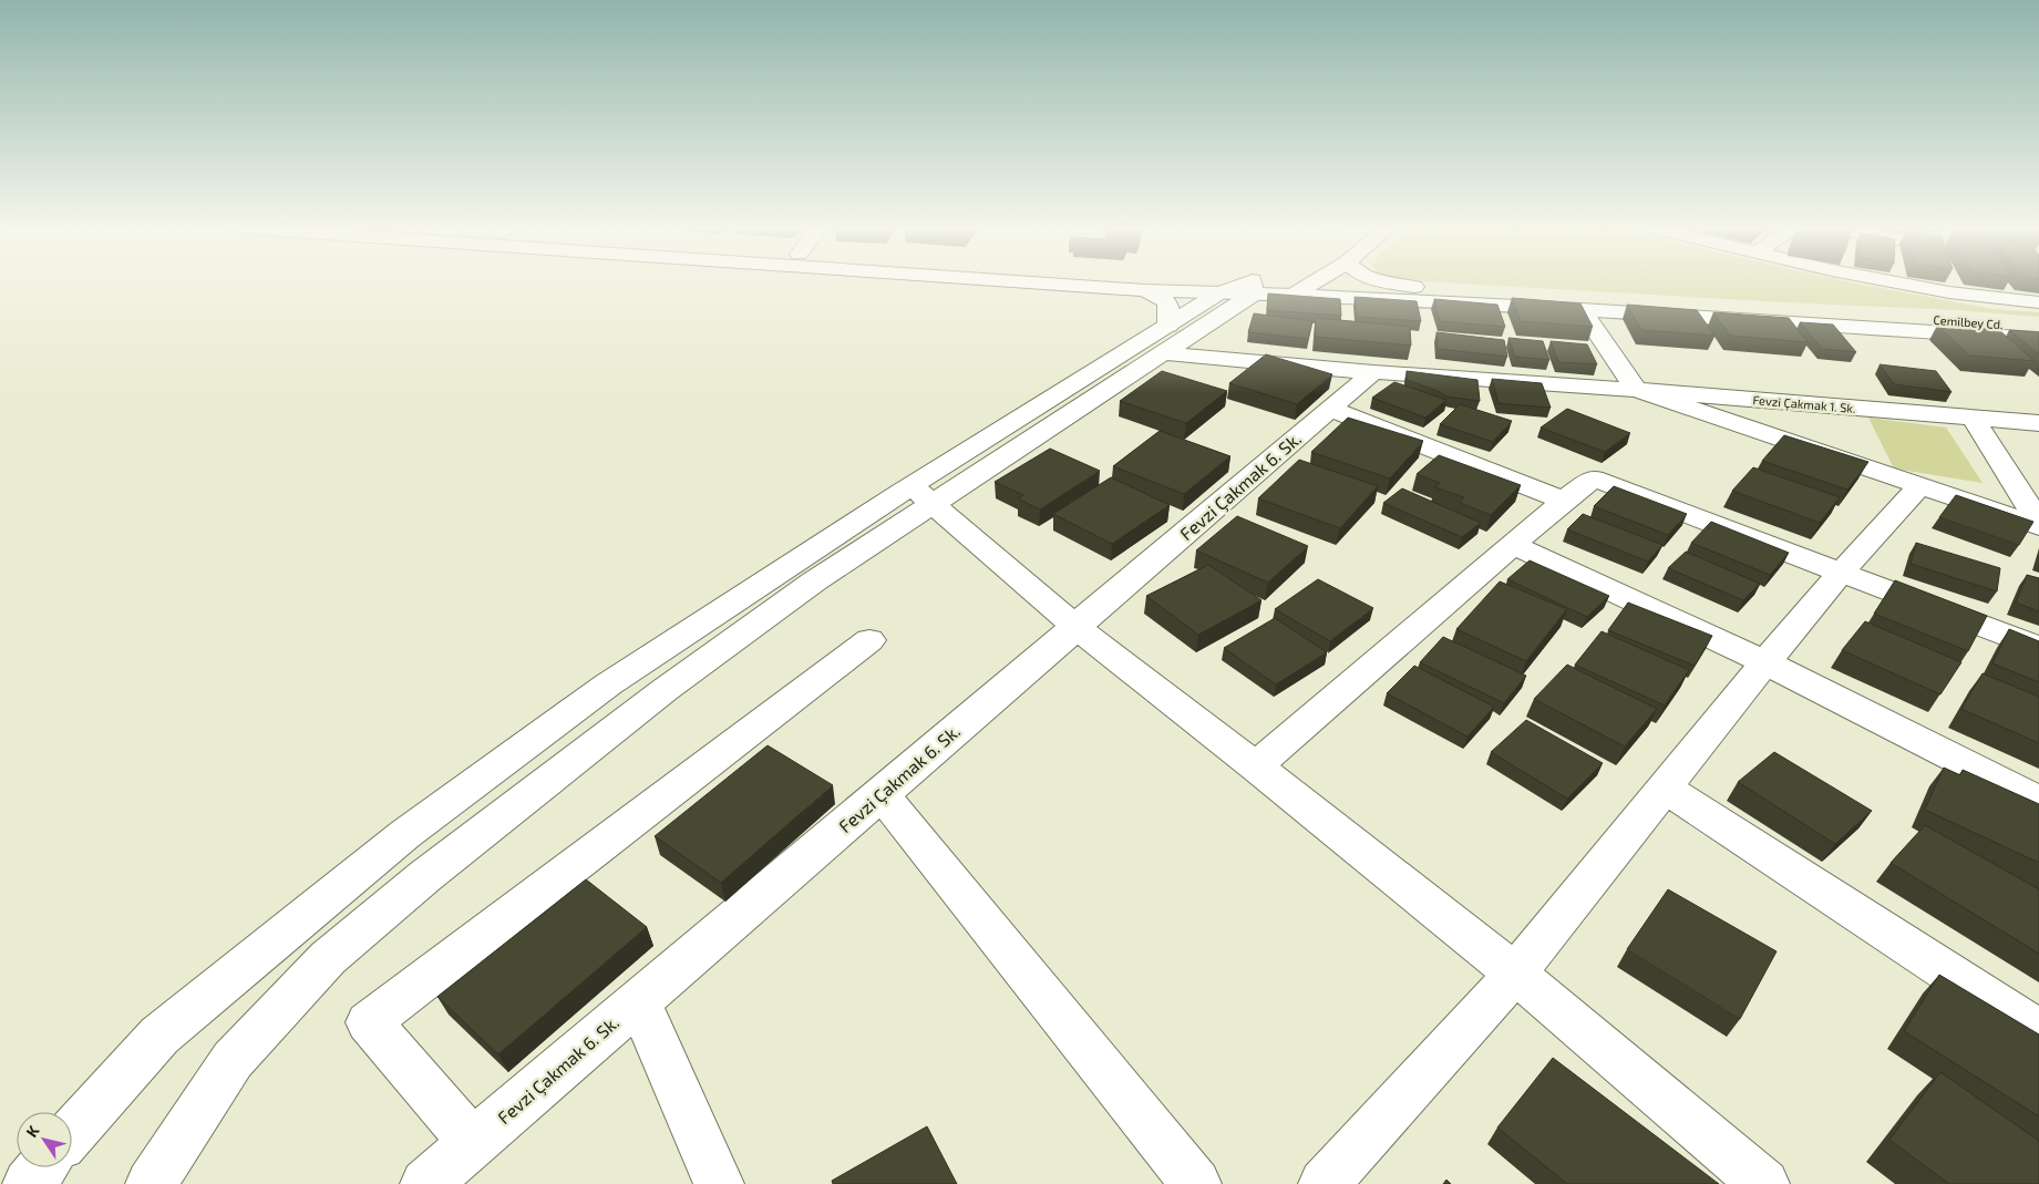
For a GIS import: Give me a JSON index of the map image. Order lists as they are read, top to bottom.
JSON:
{
  "streets": {
    "street": ["Cemilbey Cd.", "Fevzi Çakmak 1. Sk.", "Fevzi Çakmak 6. Sk."]
  },
  "north": "top left"
}
